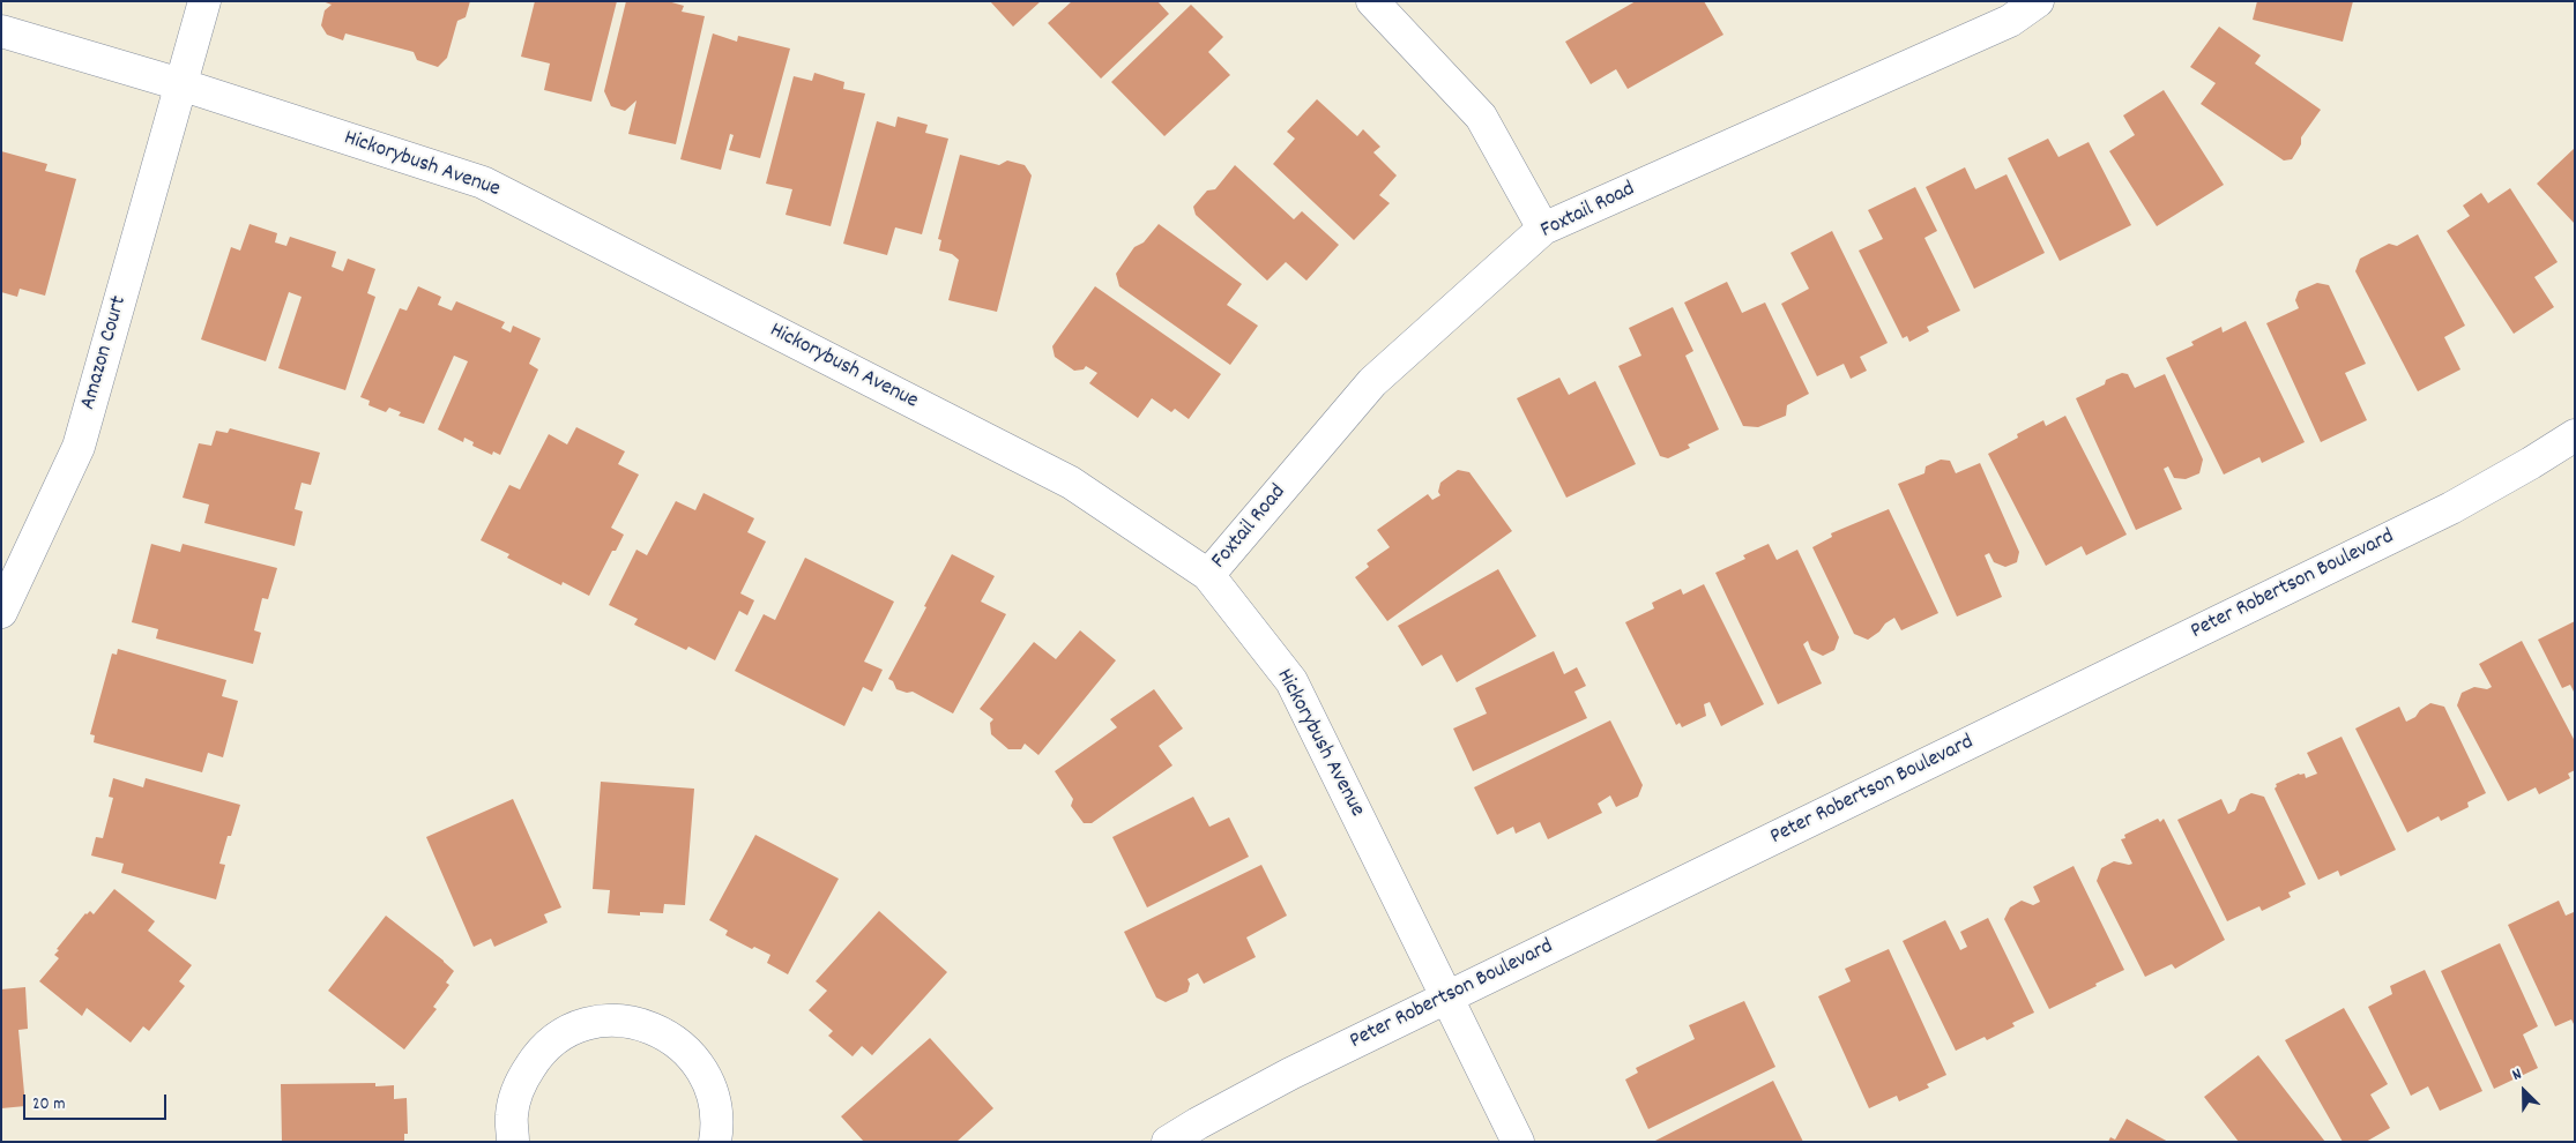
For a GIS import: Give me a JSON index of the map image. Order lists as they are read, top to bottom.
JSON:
{
  "streets": {
    "street": [
      "Hickorybush Avenue",
      "Foxtail Road",
      "Amazon Court",
      "Peter Robertson Boulevard"
    ]
  },
  "crossings": [
    ["Hickorybush Avenue", "Foxtail Road"],
    ["Hickorybush Avenue", "Amazon Court"],
    ["Hickorybush Avenue", "Peter Robertson Boulevard"]
  ],
  "scale_bar": "20 m",
  "north": "top left"
}
